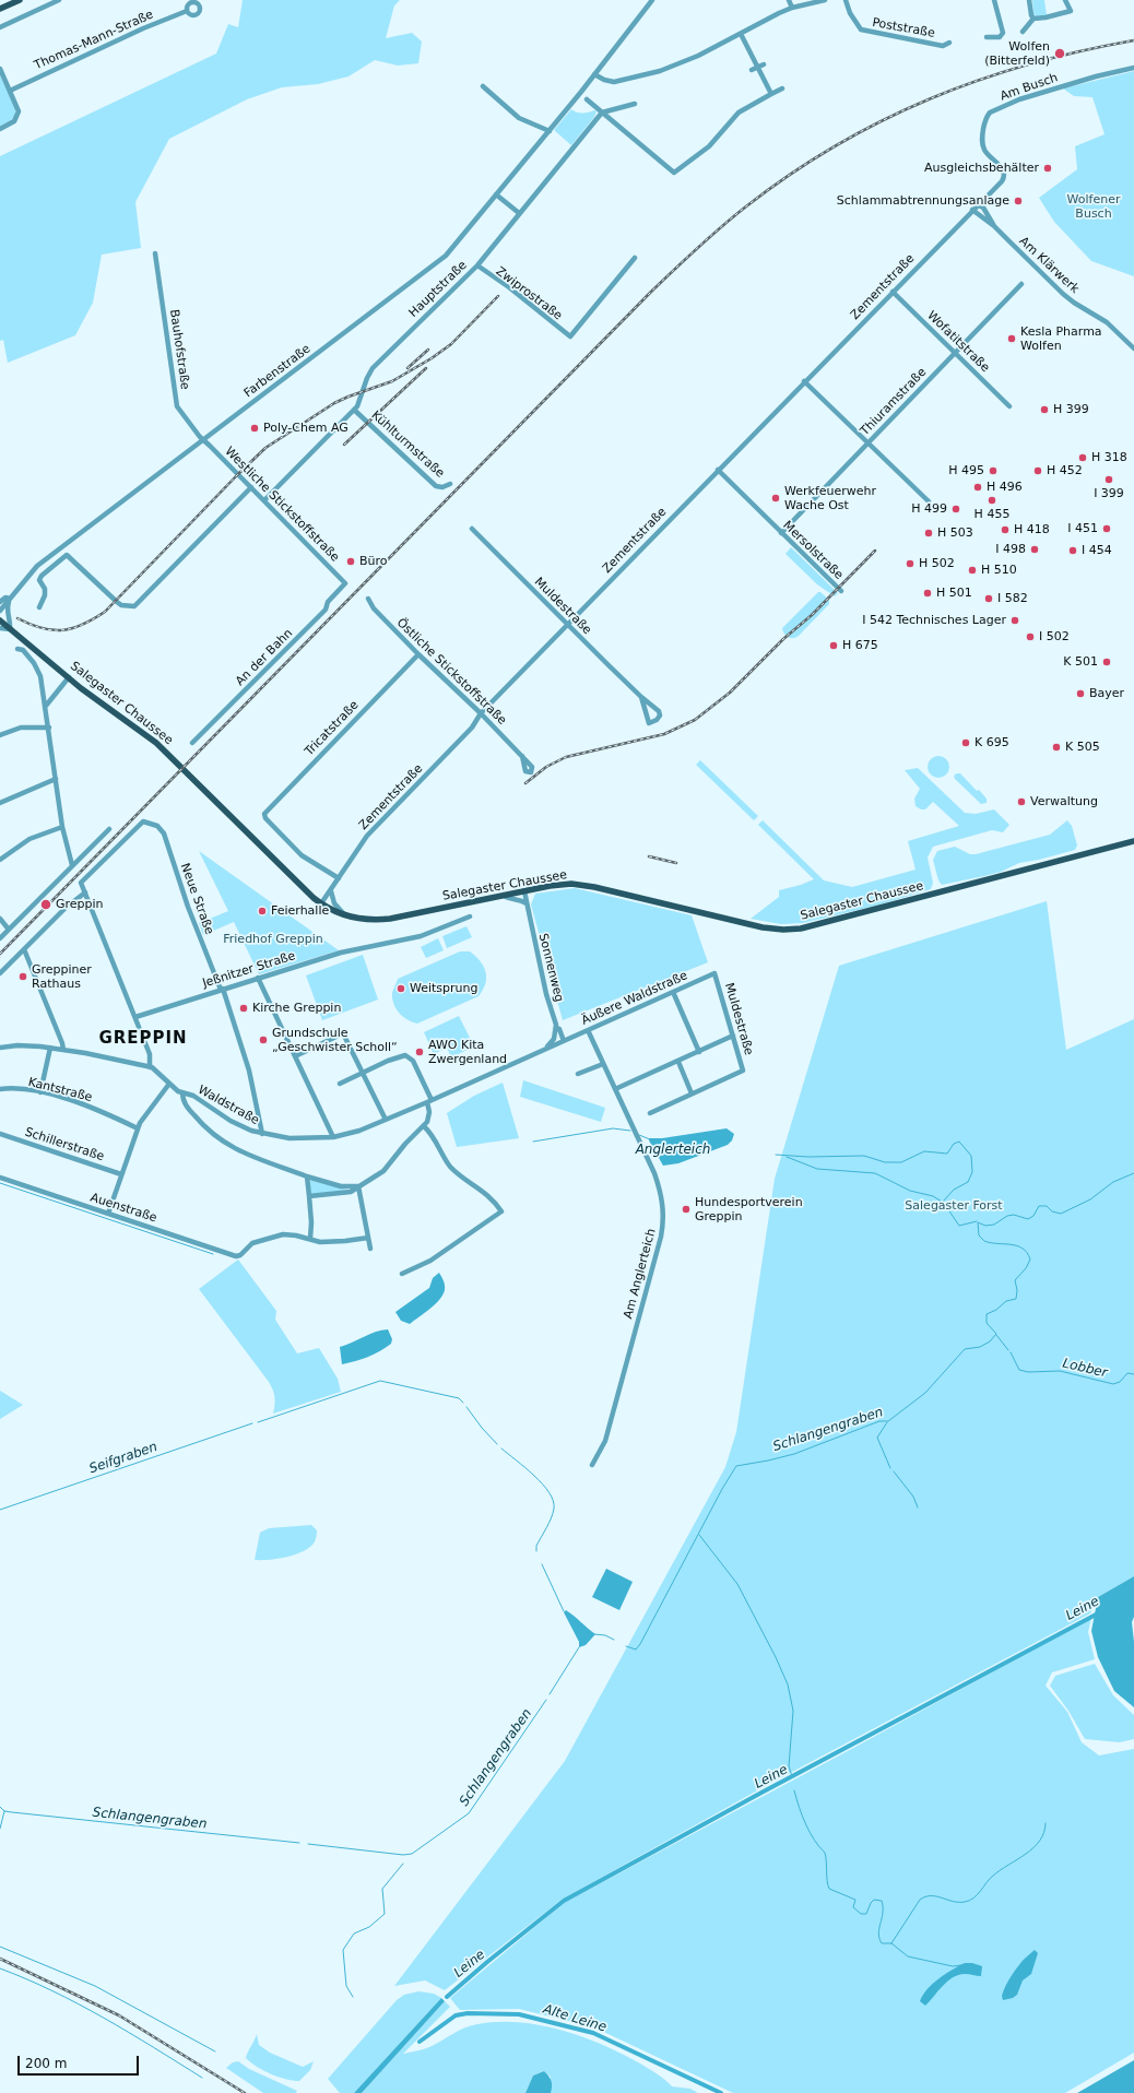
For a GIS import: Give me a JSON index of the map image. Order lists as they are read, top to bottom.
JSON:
{
  "streets": {
    "main road": ["Salegaster Chaussee"],
    "street": [
      "Poststraße",
      "Thomas-Mann-Straße",
      "Am Busch",
      "Am Klärwerk",
      "Zementstraße",
      "Hauptstraße",
      "Zwiprostraße",
      "Wofatitstraße",
      "Bauhofstraße",
      "Farbenstraße",
      "Thiuramstraße",
      "Kühlturmstraße",
      "Westliche Stickstoffstraße",
      "Mersolstraße",
      "Muldestraße",
      "An der Bahn",
      "Östliche Stickstoffstraße",
      "Tricatstraße",
      "Neue Straße",
      "Sonnenweg",
      "Jeßnitzer Straße",
      "Äußere Waldstraße",
      "Kantstraße",
      "Waldstraße",
      "Schillerstraße",
      "Auenstraße",
      "Am Anglerteich"
    ]
  },
  "crossings": [
    ["Am Busch", "Am Klärwerk"],
    ["Am Busch", "Zementstraße"],
    ["Am Klärwerk", "Zementstraße"],
    ["Zementstraße", "Wofatitstraße"],
    ["Zementstraße", "Mersolstraße"],
    ["Zementstraße", "Muldestraße"],
    ["Zementstraße", "Östliche Stickstoffstraße"],
    ["Zementstraße", "Salegaster Chaussee"],
    ["Zementstraße", "Tricatstraße"],
    ["Hauptstraße", "Zwiprostraße"],
    ["Hauptstraße", "Kühlturmstraße"],
    ["Hauptstraße", "Westliche Stickstoffstraße"],
    ["Wofatitstraße", "Thiuramstraße"],
    ["Bauhofstraße", "Farbenstraße"],
    ["Bauhofstraße", "Westliche Stickstoffstraße"],
    ["Farbenstraße", "Westliche Stickstoffstraße"],
    ["Thiuramstraße", "Mersolstraße"],
    ["Westliche Stickstoffstraße", "An der Bahn"],
    ["Muldestraße", "Äußere Waldstraße"],
    ["Östliche Stickstoffstraße", "Tricatstraße"],
    ["Salegaster Chaussee", "Sonnenweg"],
    ["Neue Straße", "Jeßnitzer Straße"],
    ["Neue Straße", "Waldstraße"],
    ["Äußere Waldstraße", "Waldstraße"],
    ["Äußere Waldstraße", "Am Anglerteich"]
  ],
  "districts": ["GREPPIN"],
  "water": [
    "Anglerteich",
    "Lobber",
    "Schlangengraben",
    "Seifgraben",
    "Leine",
    "Alte Leine"
  ],
  "parks": ["Wolfener Busch", "Friedhof Greppin", "Salegaster Forst"],
  "places": [
    "Wolfen (Bitterfeld)",
    "Ausgleichsbehälter",
    "Schlammabtrennungsanlage",
    "Kesla Pharma Wolfen",
    "H 399",
    "Poly-Chem AG",
    "H 318",
    "H 495",
    "H 452",
    "I 399",
    "H 496",
    "Werkfeuerwehr Wache Ost",
    "H 455",
    "H 499",
    "I 451",
    "H 418",
    "H 503",
    "I 498",
    "I 454",
    "Büro",
    "H 502",
    "H 510",
    "H 501",
    "I 582",
    "I 542 Technisches Lager",
    "I 502",
    "H 675",
    "K 501",
    "Bayer",
    "K 695",
    "K 505",
    "Verwaltung",
    "Greppin",
    "Feierhalle",
    "Greppiner Rathaus",
    "Weitsprung",
    "Kirche Greppin",
    "Grundschule „Geschwister Scholl“",
    "AWO Kita Zwergenland",
    "Hundesportverein Greppin"
  ],
  "scale_bar": "200 m"
}
